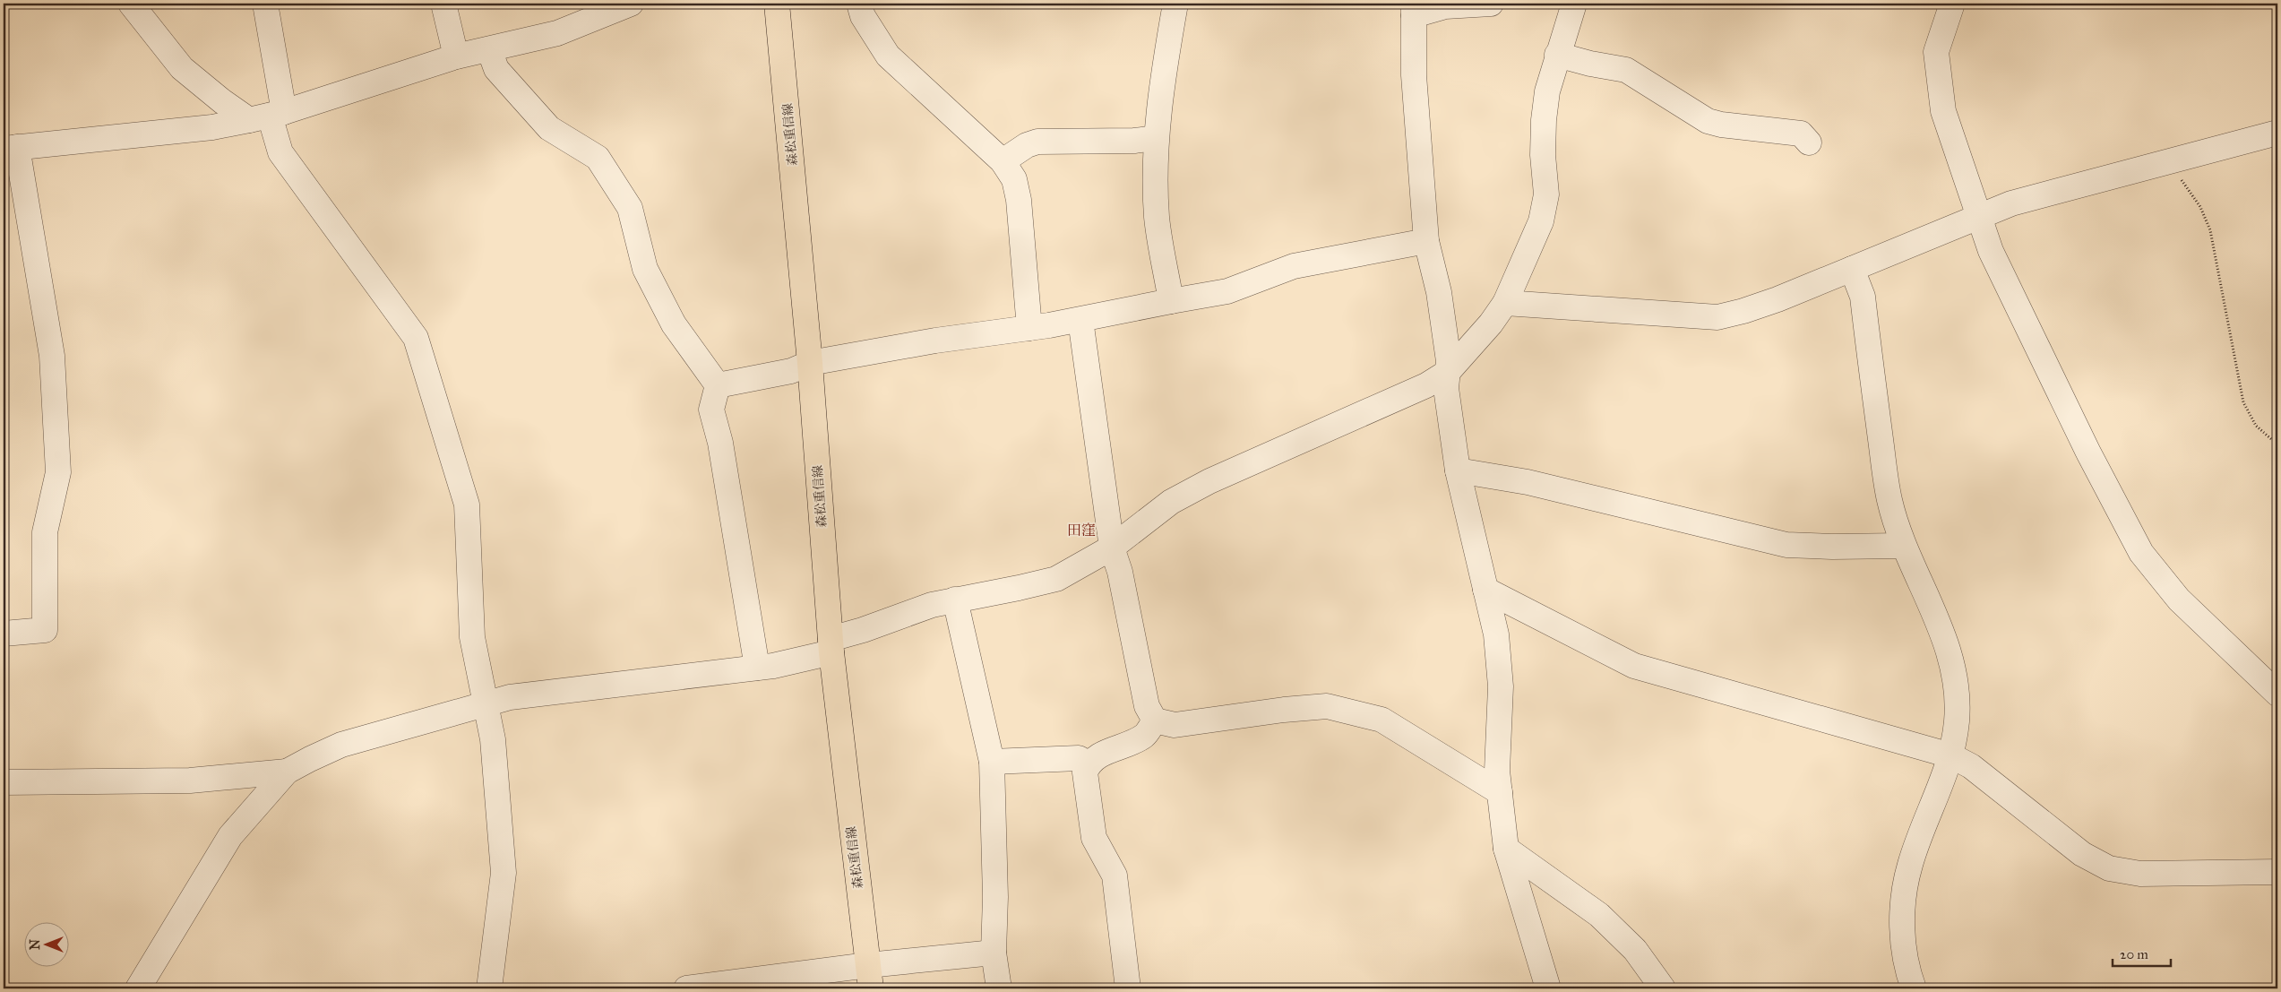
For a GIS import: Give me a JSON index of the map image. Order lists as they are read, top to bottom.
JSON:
{
  "streets": {
    "main road": ["森松重信線"]
  },
  "districts": ["田窪"],
  "scale_bar": "20 m",
  "north": "left"
}
